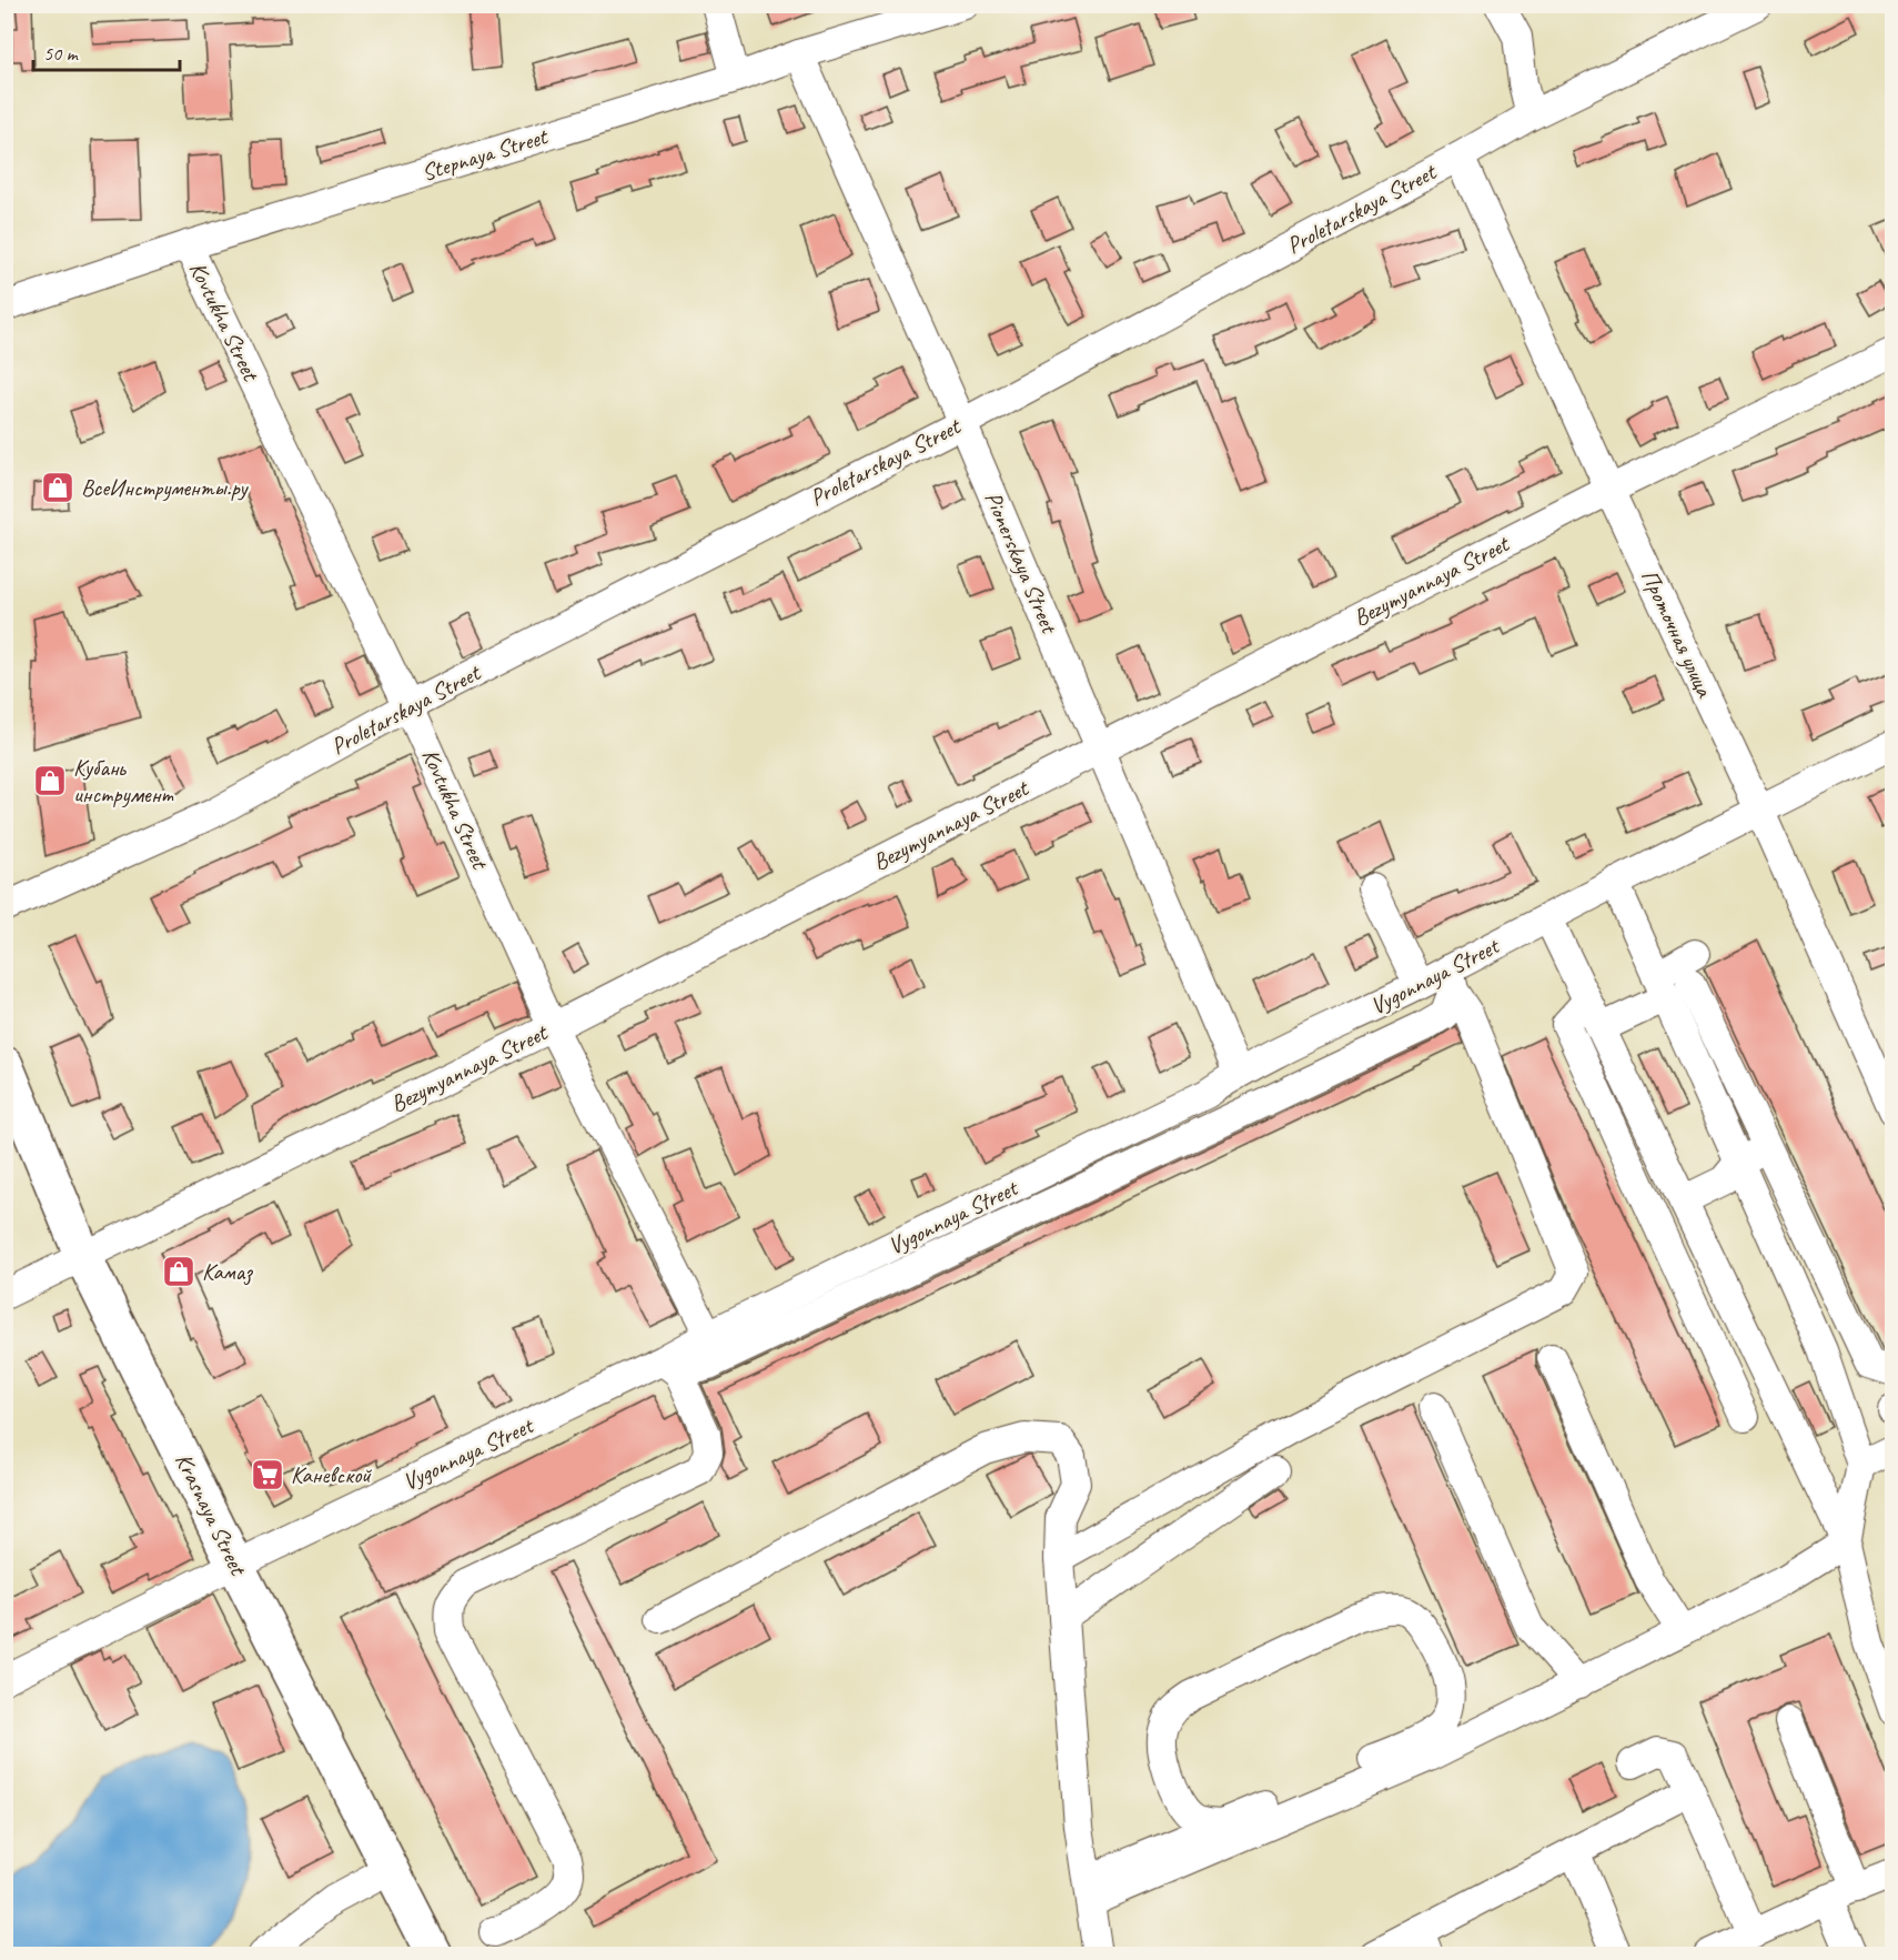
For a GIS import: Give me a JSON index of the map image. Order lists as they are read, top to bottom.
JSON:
{
  "streets": {
    "main road": ["Krasnaya Street"],
    "street": [
      "Stepnaya Street",
      "Proletarskaya Street",
      "Kovtukha Street",
      "Pionerskaya Street",
      "Bezymyannaya Street",
      "Проточная улица",
      "Vygonnaya Street"
    ]
  },
  "crossings": [
    ["Stepnaya Street", "Kovtukha Street"],
    ["Stepnaya Street", "Pionerskaya Street"],
    ["Proletarskaya Street", "Kovtukha Street"],
    ["Proletarskaya Street", "Pionerskaya Street"],
    ["Proletarskaya Street", "Проточная улица"],
    ["Kovtukha Street", "Bezymyannaya Street"],
    ["Kovtukha Street", "Vygonnaya Street"],
    ["Pionerskaya Street", "Bezymyannaya Street"],
    ["Pionerskaya Street", "Vygonnaya Street"],
    ["Bezymyannaya Street", "Проточная улица"],
    ["Bezymyannaya Street", "Krasnaya Street"],
    ["Проточная улица", "Vygonnaya Street"],
    ["Vygonnaya Street", "Krasnaya Street"]
  ],
  "places": {
    "shop": ["ВсеИнструменты.ру", "Кубань инструмент", "Камаз"],
    "supermarket": ["Каневской"]
  },
  "scale_bar": "50 m"
}
